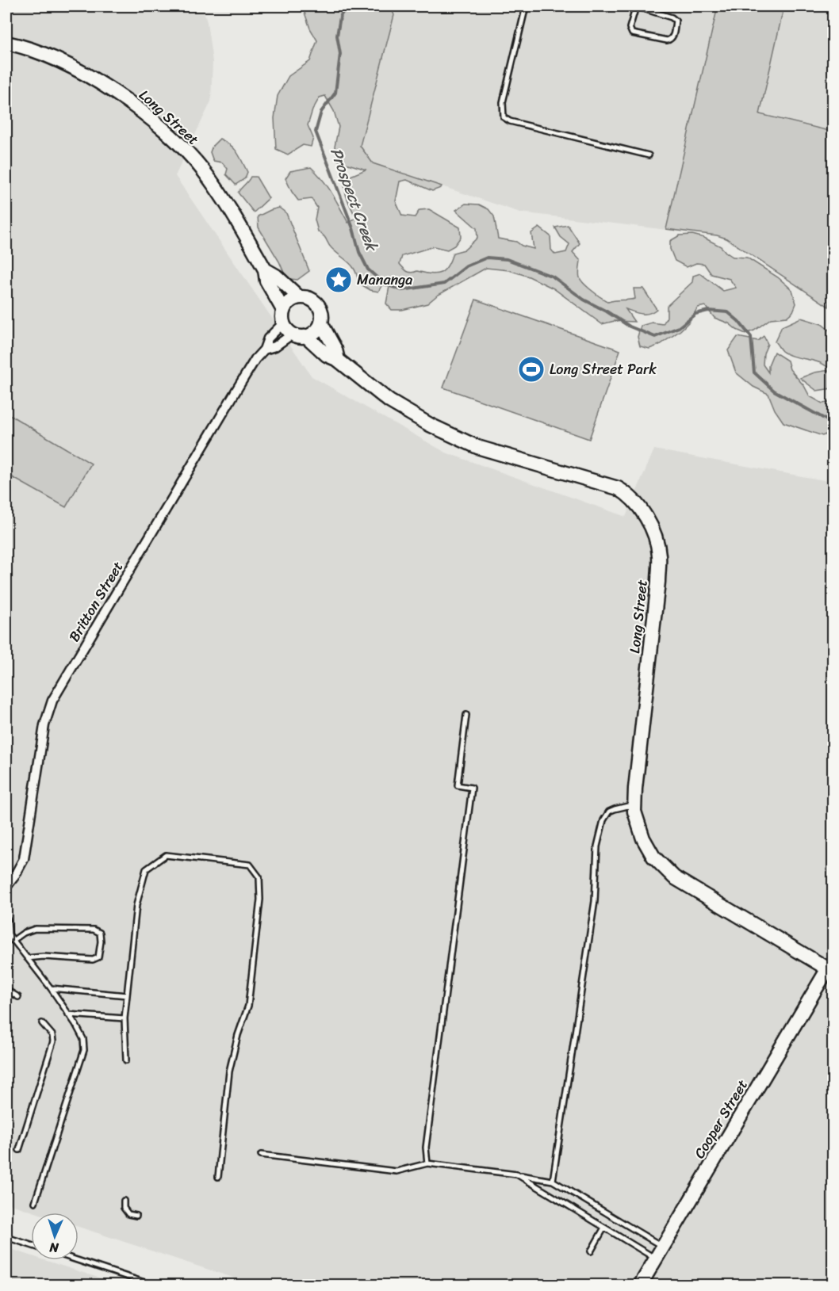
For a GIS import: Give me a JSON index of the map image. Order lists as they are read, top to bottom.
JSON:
{
  "streets": {
    "street": ["Long Street", "Britton Street", "Cooper Street"]
  },
  "crossings": [
    ["Long Street", "Britton Street"],
    ["Long Street", "Cooper Street"]
  ],
  "water": ["Prospect Creek"],
  "places": {
    "place": ["Mananga"],
    "sports": ["Long Street Park"]
  },
  "north": "bottom"
}
